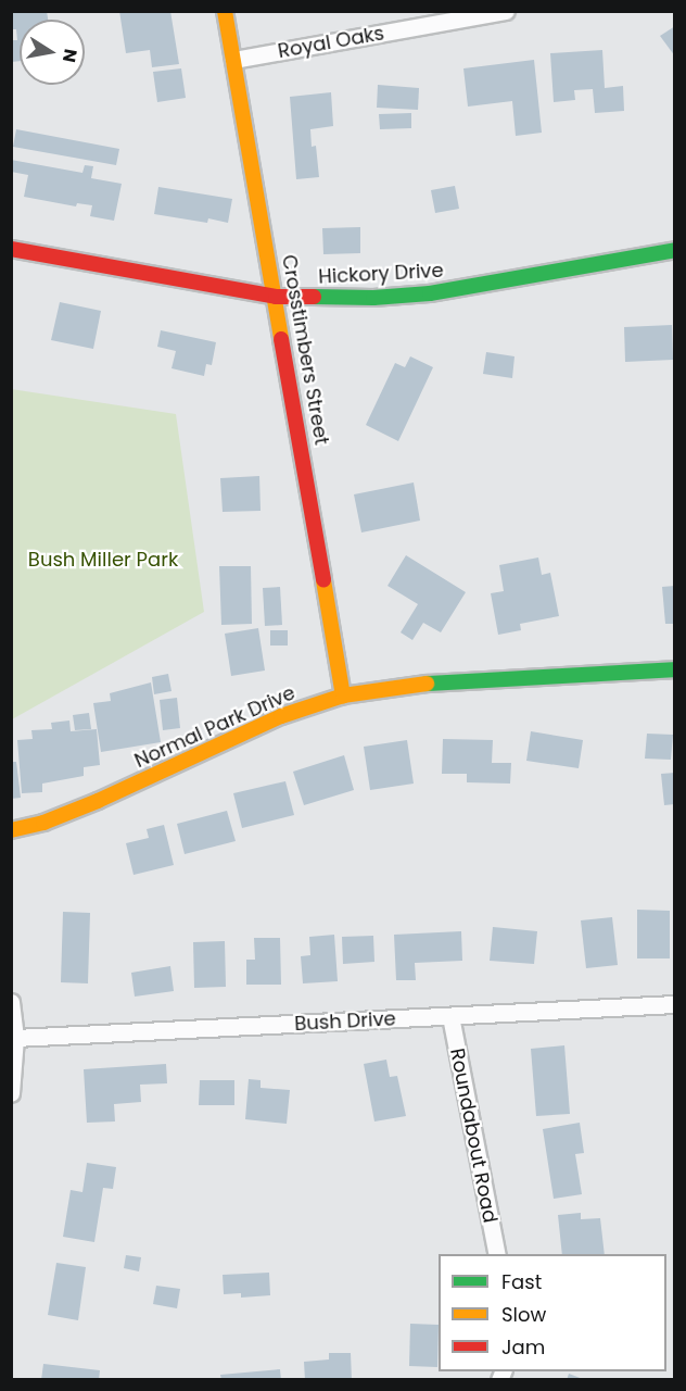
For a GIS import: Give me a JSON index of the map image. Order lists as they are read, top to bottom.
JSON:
{
  "streets": {
    "street": [
      "Royal Oaks",
      "Hickory Drive",
      "Crosstimbers Street",
      "Normal Park Drive",
      "Bush Drive",
      "Roundabout Road"
    ]
  },
  "crossings": [
    ["Royal Oaks", "Crosstimbers Street"],
    ["Hickory Drive", "Crosstimbers Street"],
    ["Crosstimbers Street", "Normal Park Drive"],
    ["Bush Drive", "Roundabout Road"]
  ],
  "parks": ["Bush Miller Park"],
  "legend": ["Fast", "Slow", "Jam"],
  "north": "right"
}
